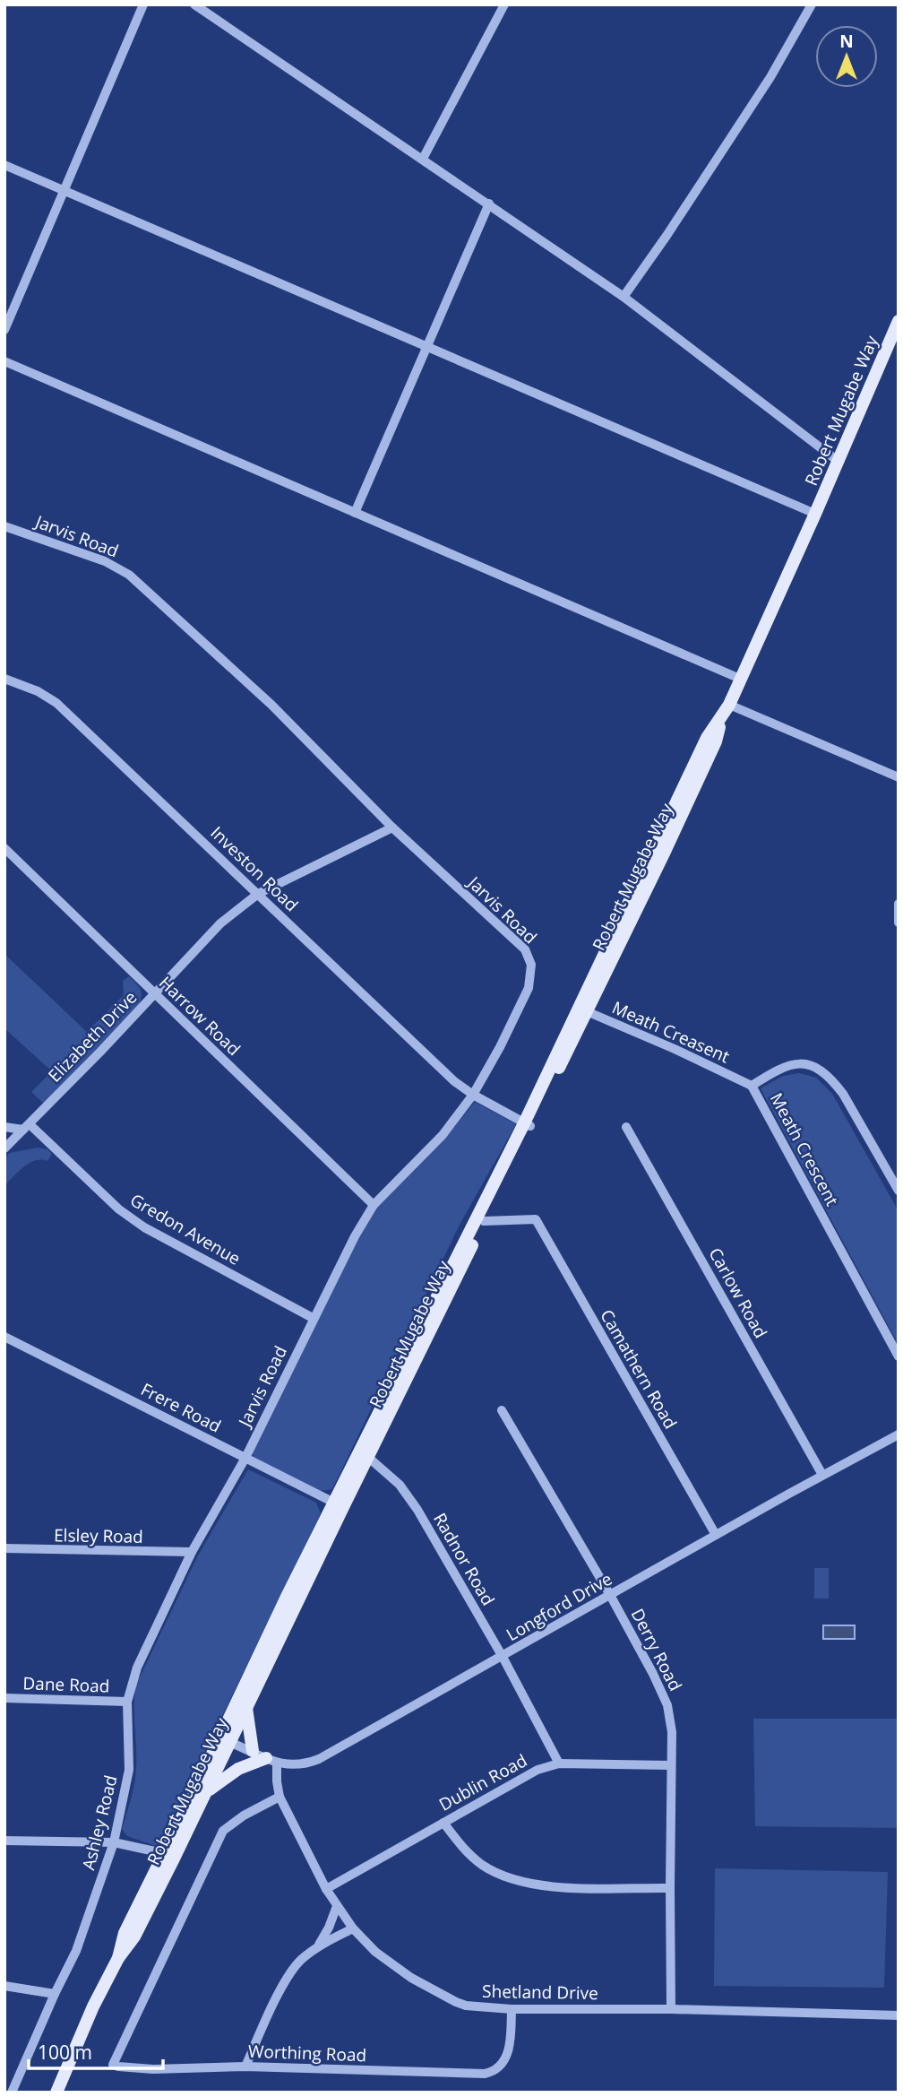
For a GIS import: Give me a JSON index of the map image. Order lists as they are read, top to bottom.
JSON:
{
  "streets": {
    "main road": ["Robert Mugabe Way"],
    "street": [
      "Jarvis Road",
      "Investon Road",
      "Harrow Road",
      "Meath Creasent",
      "Elizabeth Drive",
      "Meath Crescent",
      "Gredon Avenue",
      "Carlow Road",
      "Camathern Road",
      "Frere Road",
      "Elsley Road",
      "Radnor Road",
      "Longford Drive",
      "Derry Road",
      "Dane Road",
      "Dublin Road",
      "Ashley Road",
      "Shetland Drive",
      "Worthing Road"
    ]
  },
  "crossings": [
    ["Robert Mugabe Way", "Investon Road"],
    ["Robert Mugabe Way", "Meath Creasent"],
    ["Robert Mugabe Way", "Camathern Road"],
    ["Robert Mugabe Way", "Frere Road"],
    ["Robert Mugabe Way", "Radnor Road"],
    ["Robert Mugabe Way", "Longford Drive"],
    ["Jarvis Road", "Investon Road"],
    ["Jarvis Road", "Harrow Road"],
    ["Jarvis Road", "Elizabeth Drive"],
    ["Jarvis Road", "Gredon Avenue"],
    ["Jarvis Road", "Frere Road"],
    ["Jarvis Road", "Ashley Road"],
    ["Investon Road", "Elizabeth Drive"],
    ["Harrow Road", "Elizabeth Drive"],
    ["Meath Creasent", "Meath Crescent"],
    ["Elizabeth Drive", "Gredon Avenue"],
    ["Carlow Road", "Longford Drive"],
    ["Camathern Road", "Longford Drive"],
    ["Frere Road", "Ashley Road"],
    ["Elsley Road", "Ashley Road"],
    ["Radnor Road", "Longford Drive"],
    ["Radnor Road", "Dublin Road"],
    ["Longford Drive", "Derry Road"],
    ["Longford Drive", "Shetland Drive"],
    ["Derry Road", "Dublin Road"],
    ["Derry Road", "Shetland Drive"],
    ["Dane Road", "Ashley Road"],
    ["Dublin Road", "Shetland Drive"],
    ["Shetland Drive", "Worthing Road"]
  ],
  "scale_bar": "100 m",
  "north": "top"
}
